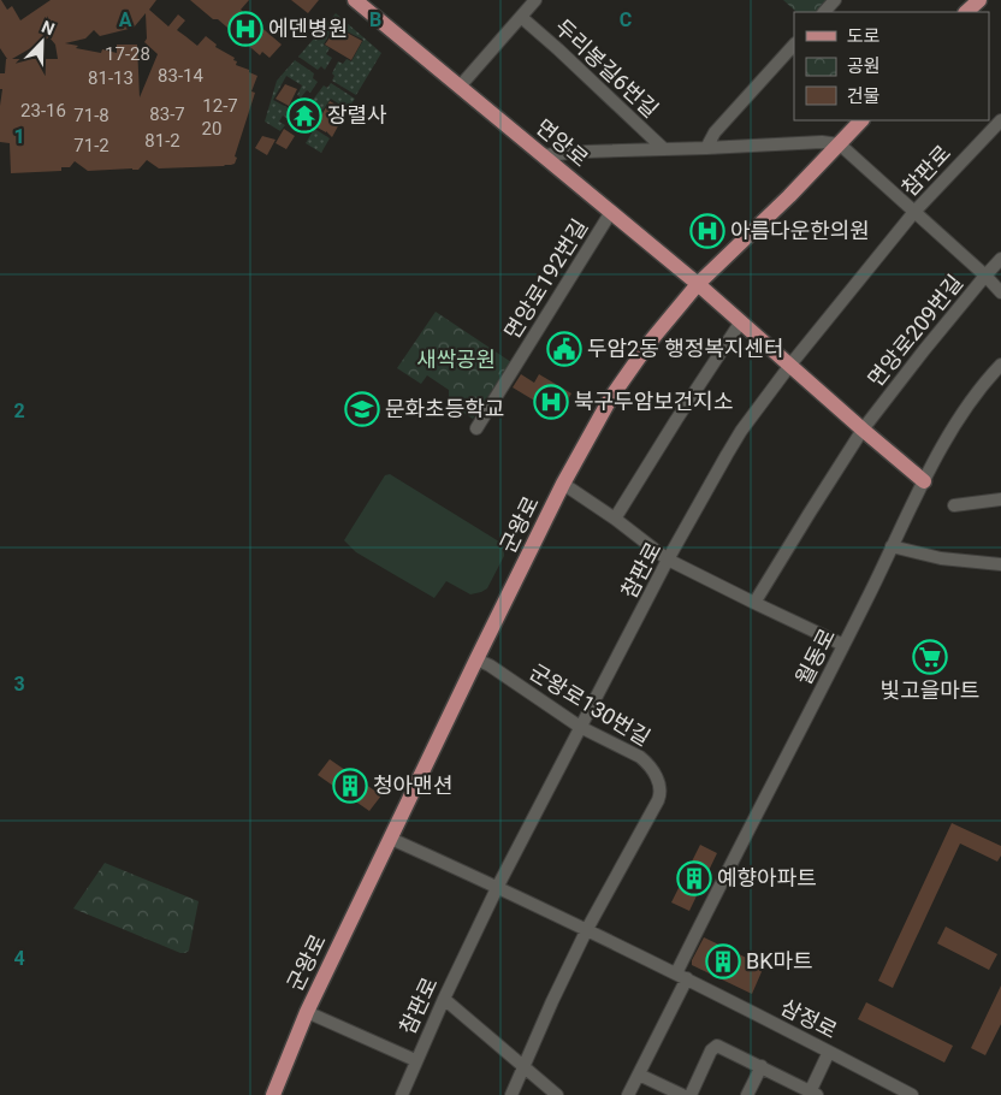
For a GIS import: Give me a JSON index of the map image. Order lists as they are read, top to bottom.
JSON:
{
  "streets": {
    "main road": ["면앙로", "군왕로"],
    "street": [
      "두리봉길6번길",
      "참판로",
      "면앙로192번길",
      "면앙로209번길",
      "월동로",
      "군왕로130번길",
      "삼정로"
    ]
  },
  "crossings": [
    ["면앙로", "참판로"],
    ["면앙로", "면앙로192번길"],
    ["면앙로", "면앙로209번길"],
    ["면앙로", "군왕로"],
    ["면앙로", "월동로"],
    ["참판로", "군왕로"],
    ["참판로", "군왕로130번길"],
    ["참판로", "삼정로"],
    ["군왕로", "군왕로130번길"],
    ["군왕로", "삼정로"],
    ["월동로", "삼정로"],
    ["군왕로130번길", "삼정로"]
  ],
  "parks": ["새싹공원"],
  "places": {
    "hospital": ["에덴병원", "아름다운한의원", "북구두암보건지소"],
    "temple": ["장렬사"],
    "public building": ["두암2동 행정복지센터"],
    "school or university": ["문화초등학교"],
    "supermarket": ["빛고을마트"],
    "building": ["청아맨션", "예향아파트", "BK마트"]
  },
  "house_numbers": [
    "17-28",
    "83-14",
    "81-13",
    "12-7",
    "23-16",
    "83-7",
    "71-8",
    "20",
    "81-2",
    "71-2"
  ],
  "legend": ["도로", "공원", "건물"],
  "north": "top right",
  "grid": {
    "columns": ["A", "B", "C"],
    "rows": [
      "1",
      "2",
      "3",
      "4"
    ]
  }
}
